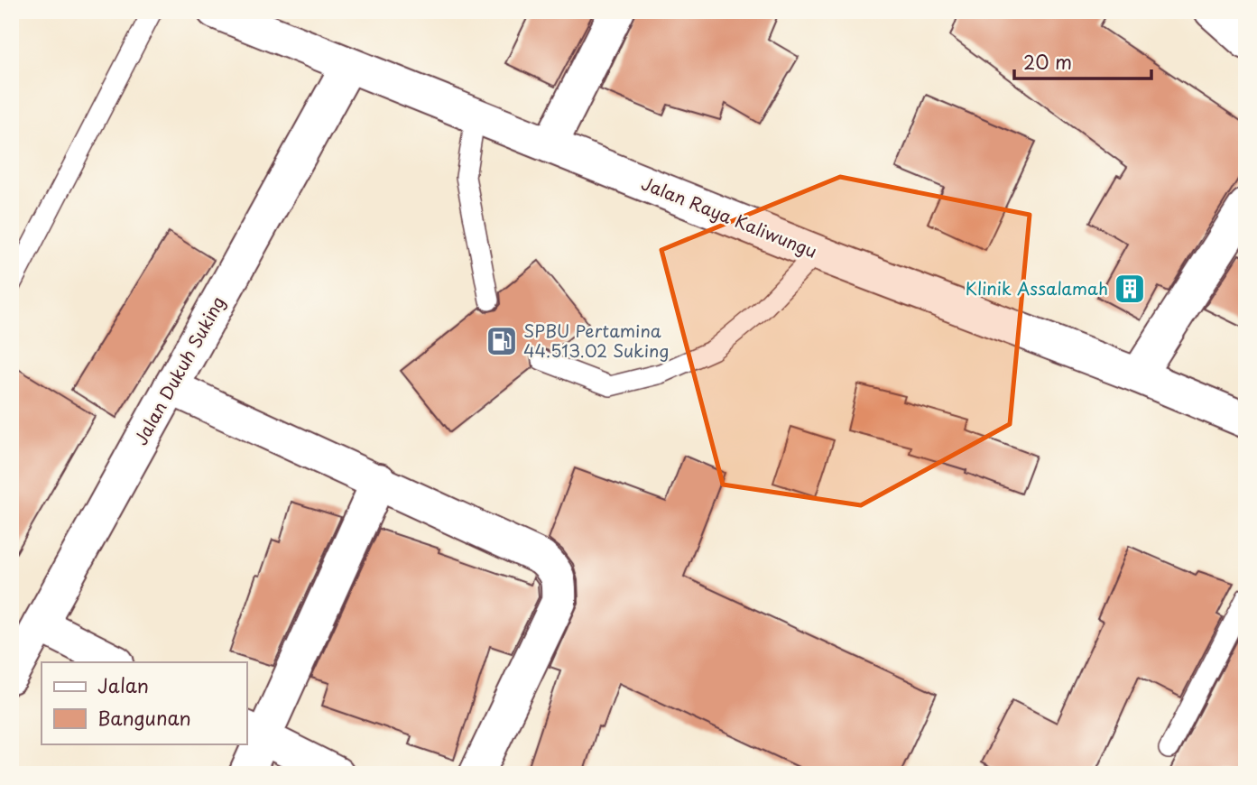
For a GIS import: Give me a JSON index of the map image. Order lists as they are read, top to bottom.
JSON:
{
  "streets": {
    "street": ["Jalan Raya Kaliwungu", "Jalan Dukuh Suking"]
  },
  "crossings": [
    ["Jalan Raya Kaliwungu", "Jalan Dukuh Suking"]
  ],
  "places": {
    "building": ["Klinik Assalamah"],
    "fuel station": ["SPBU Pertamina 44.513.02 Suking"]
  },
  "legend": ["Jalan", "Bangunan"],
  "scale_bar": "20 m"
}
